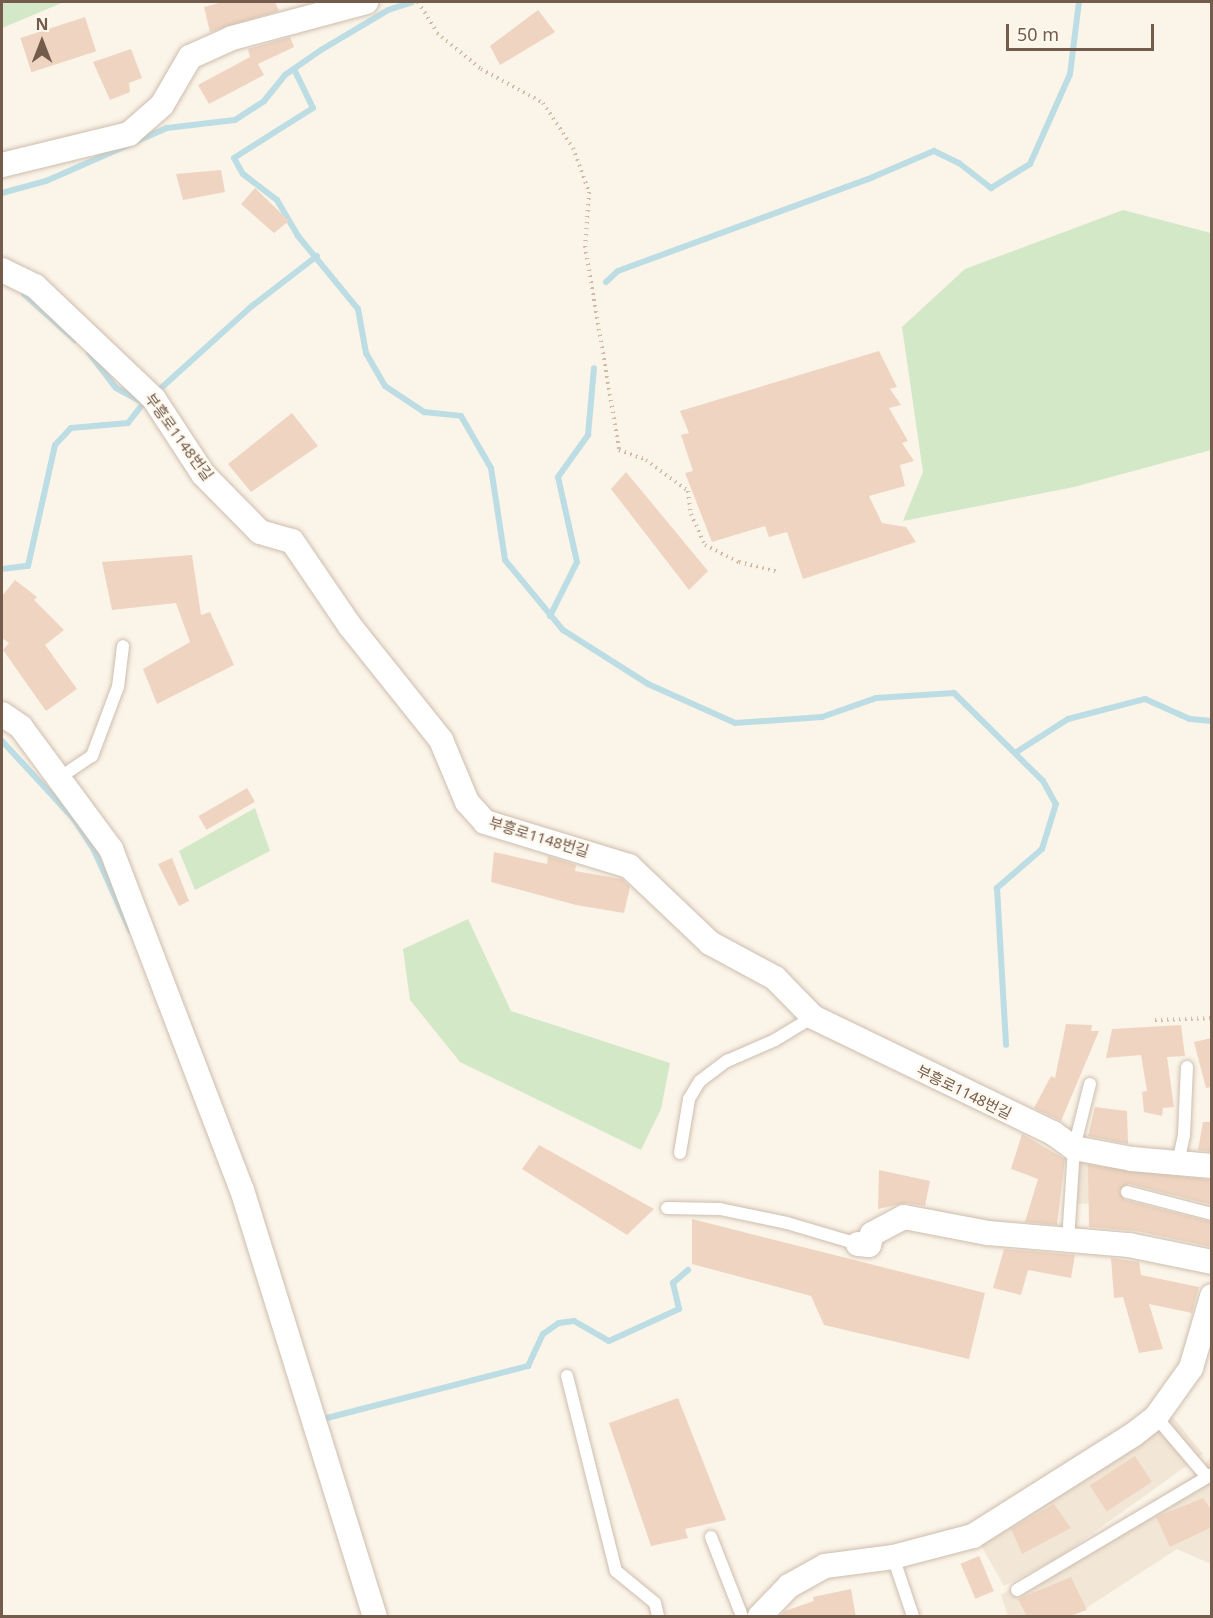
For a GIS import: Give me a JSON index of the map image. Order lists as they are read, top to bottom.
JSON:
{
  "streets": {
    "street": ["부흥로1148번길"]
  },
  "scale_bar": "50 m",
  "north": "top"
}
